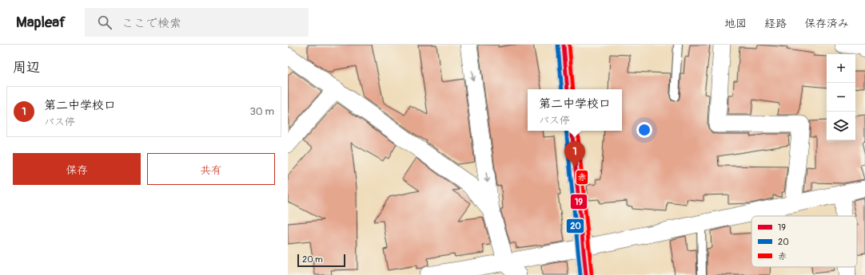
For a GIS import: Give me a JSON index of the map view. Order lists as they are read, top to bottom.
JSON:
{
  "lines": ["transit line 19", "transit line 赤", "transit line 20"],
  "legend": ["19", "20", "赤"],
  "scale_bar": "20 m",
  "page": {
    "header": "Mapleaf",
    "search": "ここで検索",
    "nav": ["地図", "経路", "保存済み"],
    "heading": "周辺",
    "map_buttons": ["+", "−"],
    "list": [
      {
        "mark": "1",
        "name": "第二中学校口",
        "note": "バス停",
        "value": "30 m"
      }
    ],
    "popup": ["第二中学校口", "バス停"],
    "pins": "1",
    "buttons": ["保存", "共有"],
    "scale": "20 m"
  }
}
